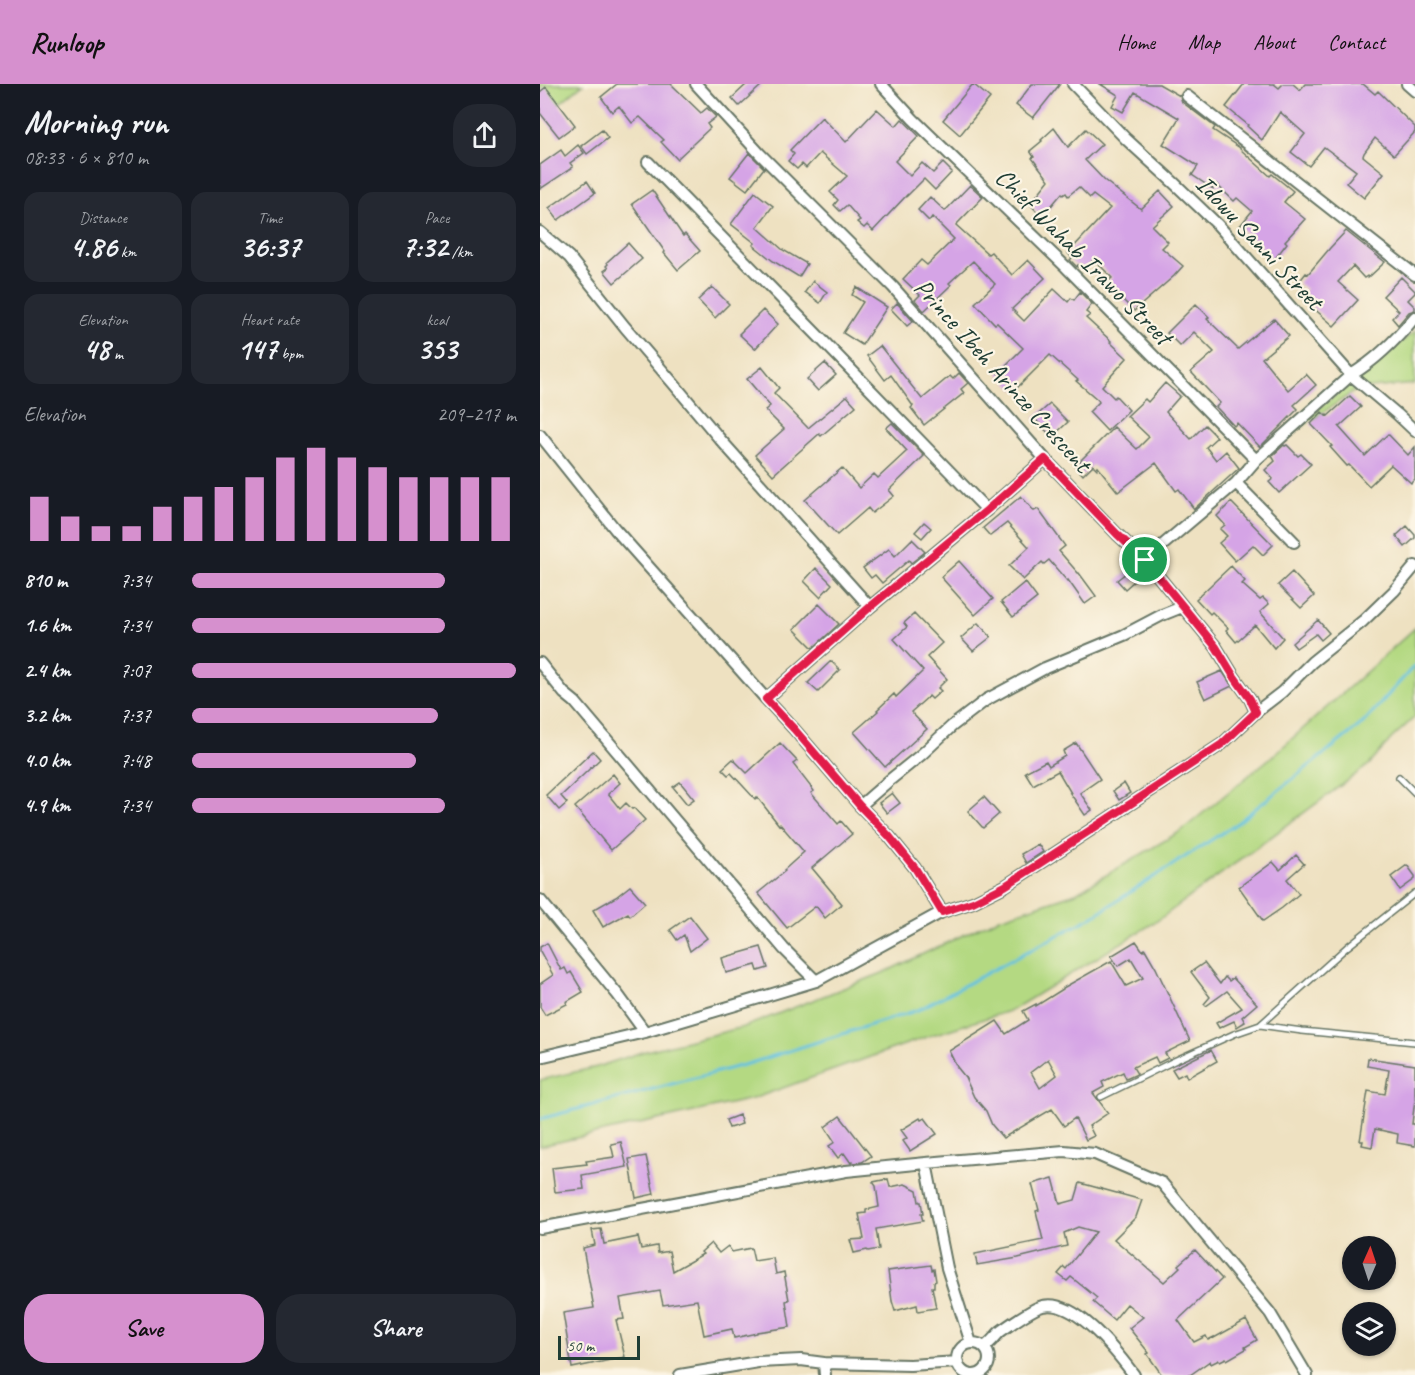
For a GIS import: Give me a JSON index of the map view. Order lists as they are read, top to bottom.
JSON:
{
  "streets": {
    "street": ["Idowu Sanni Street", "Chief Wahab Irawo Street", "Prince Ibeh Arinze Crescent"]
  },
  "scale_bar": "50 m",
  "north": "top",
  "page": {
    "header": "Runloop",
    "nav": [
      "Home",
      "Map",
      "About",
      "Contact"
    ],
    "heading": ["Morning run", "08:33 · 6 × 810 m"],
    "stats": [
      ["Distance", "4.86 km"],
      ["Time", "36:37"],
      ["Pace", "7:32 /km"],
      ["Elevation", "48 m"],
      ["Heart rate", "147 bpm"],
      ["kcal", "353"]
    ],
    "chart": ["Elevation", "209–217 m"],
    "list": [
      {
        "name": "810 m",
        "note": "7:34"
      },
      {
        "name": "1.6 km",
        "note": "7:34"
      },
      {
        "name": "2.4 km",
        "note": "7:07"
      },
      {
        "name": "3.2 km",
        "note": "7:37"
      },
      {
        "name": "4.0 km",
        "note": "7:48"
      },
      {
        "name": "4.9 km",
        "note": "7:34"
      }
    ],
    "buttons": ["Save", "Share"],
    "scale": "50 m"
  }
}
